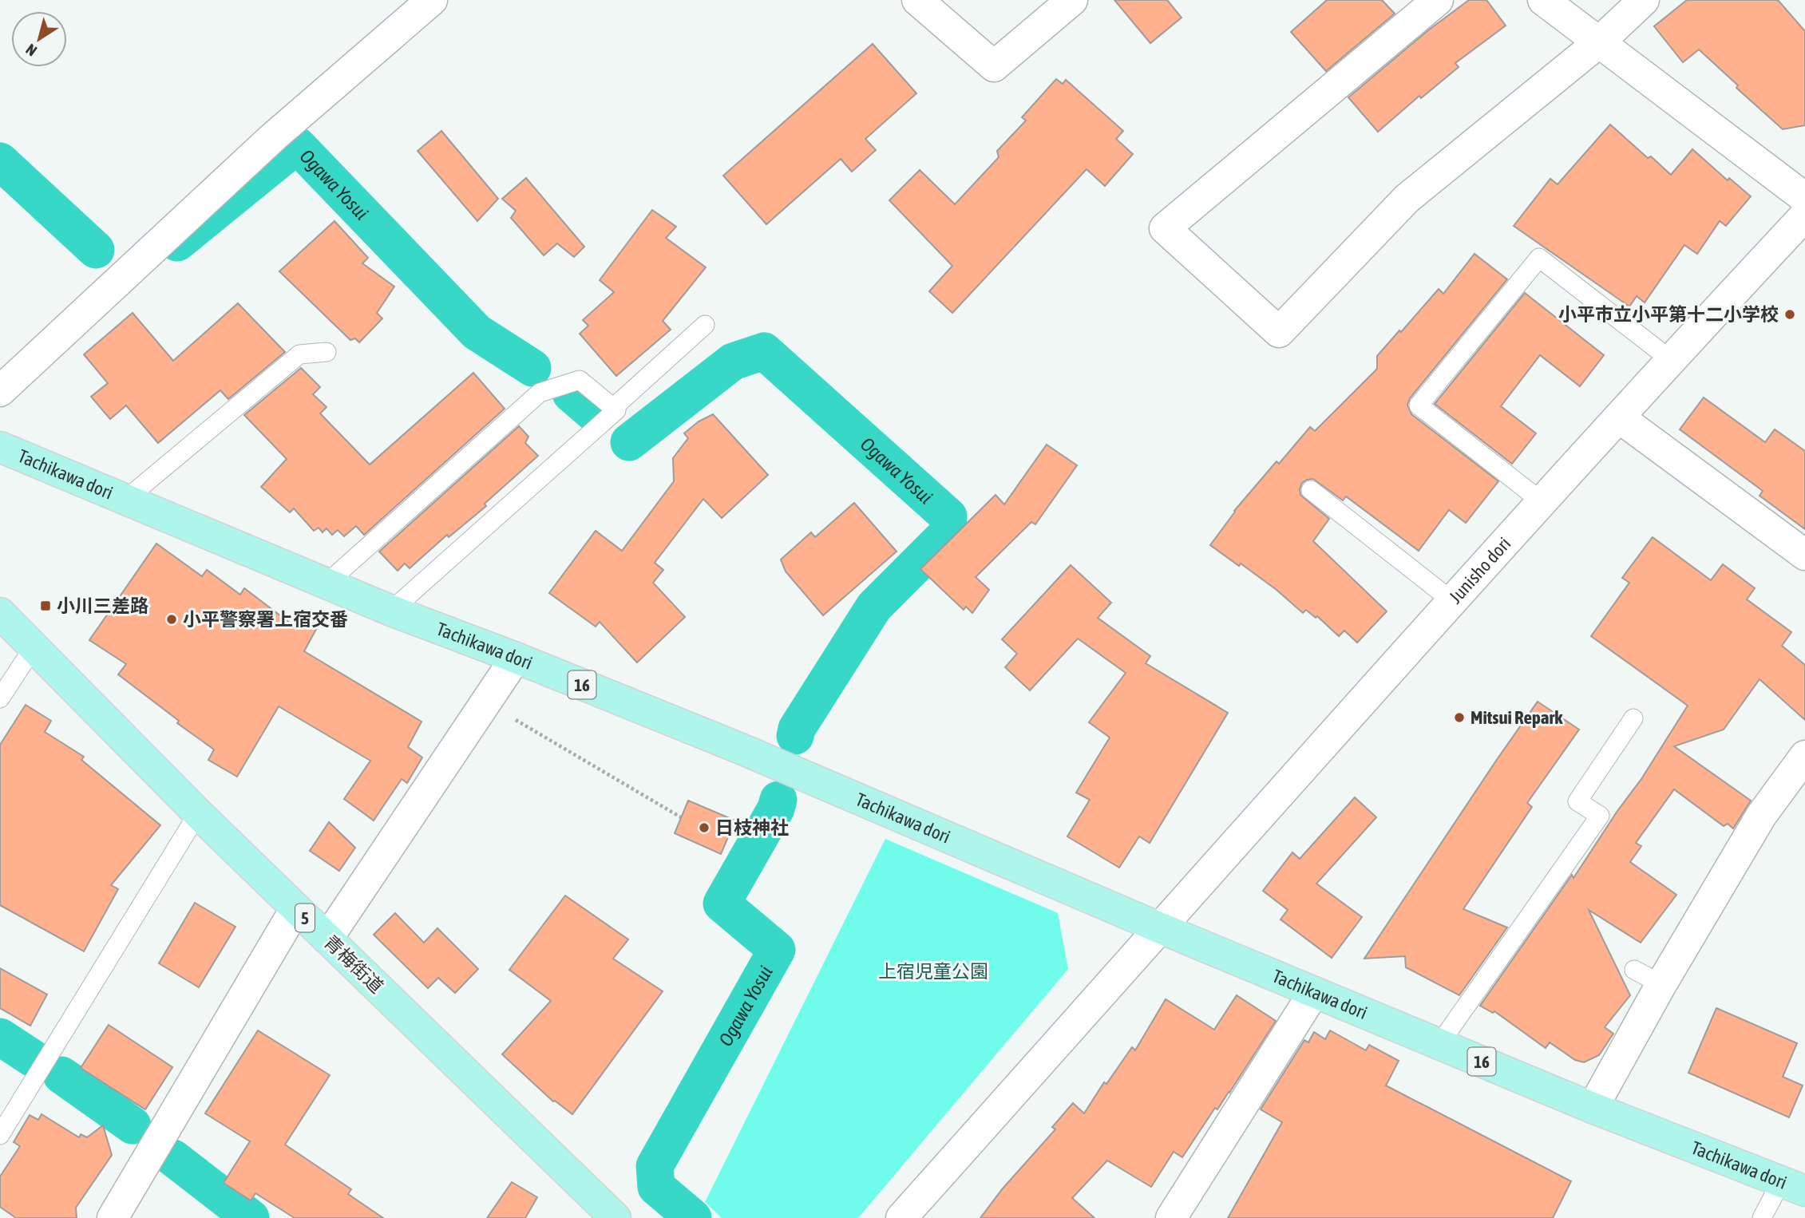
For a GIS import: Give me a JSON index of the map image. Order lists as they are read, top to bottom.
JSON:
{
  "streets": {
    "main road": [
      "Tachikawa dori",
      "16",
      "5",
      "青梅街道"
    ],
    "street": ["Junisho dori"]
  },
  "crossings": [
    ["Tachikawa dori", "Junisho dori"]
  ],
  "water": ["Ogawa Yosui"],
  "parks": ["上宿児童公園"],
  "places": {
    "other": [
      "小平市立小平第十二小学校",
      "小平警察署上宿交番",
      "Mitsui Repark",
      "日枝神社"
    ],
    "transit": ["小川三差路"]
  },
  "north": "bottom left"
}
